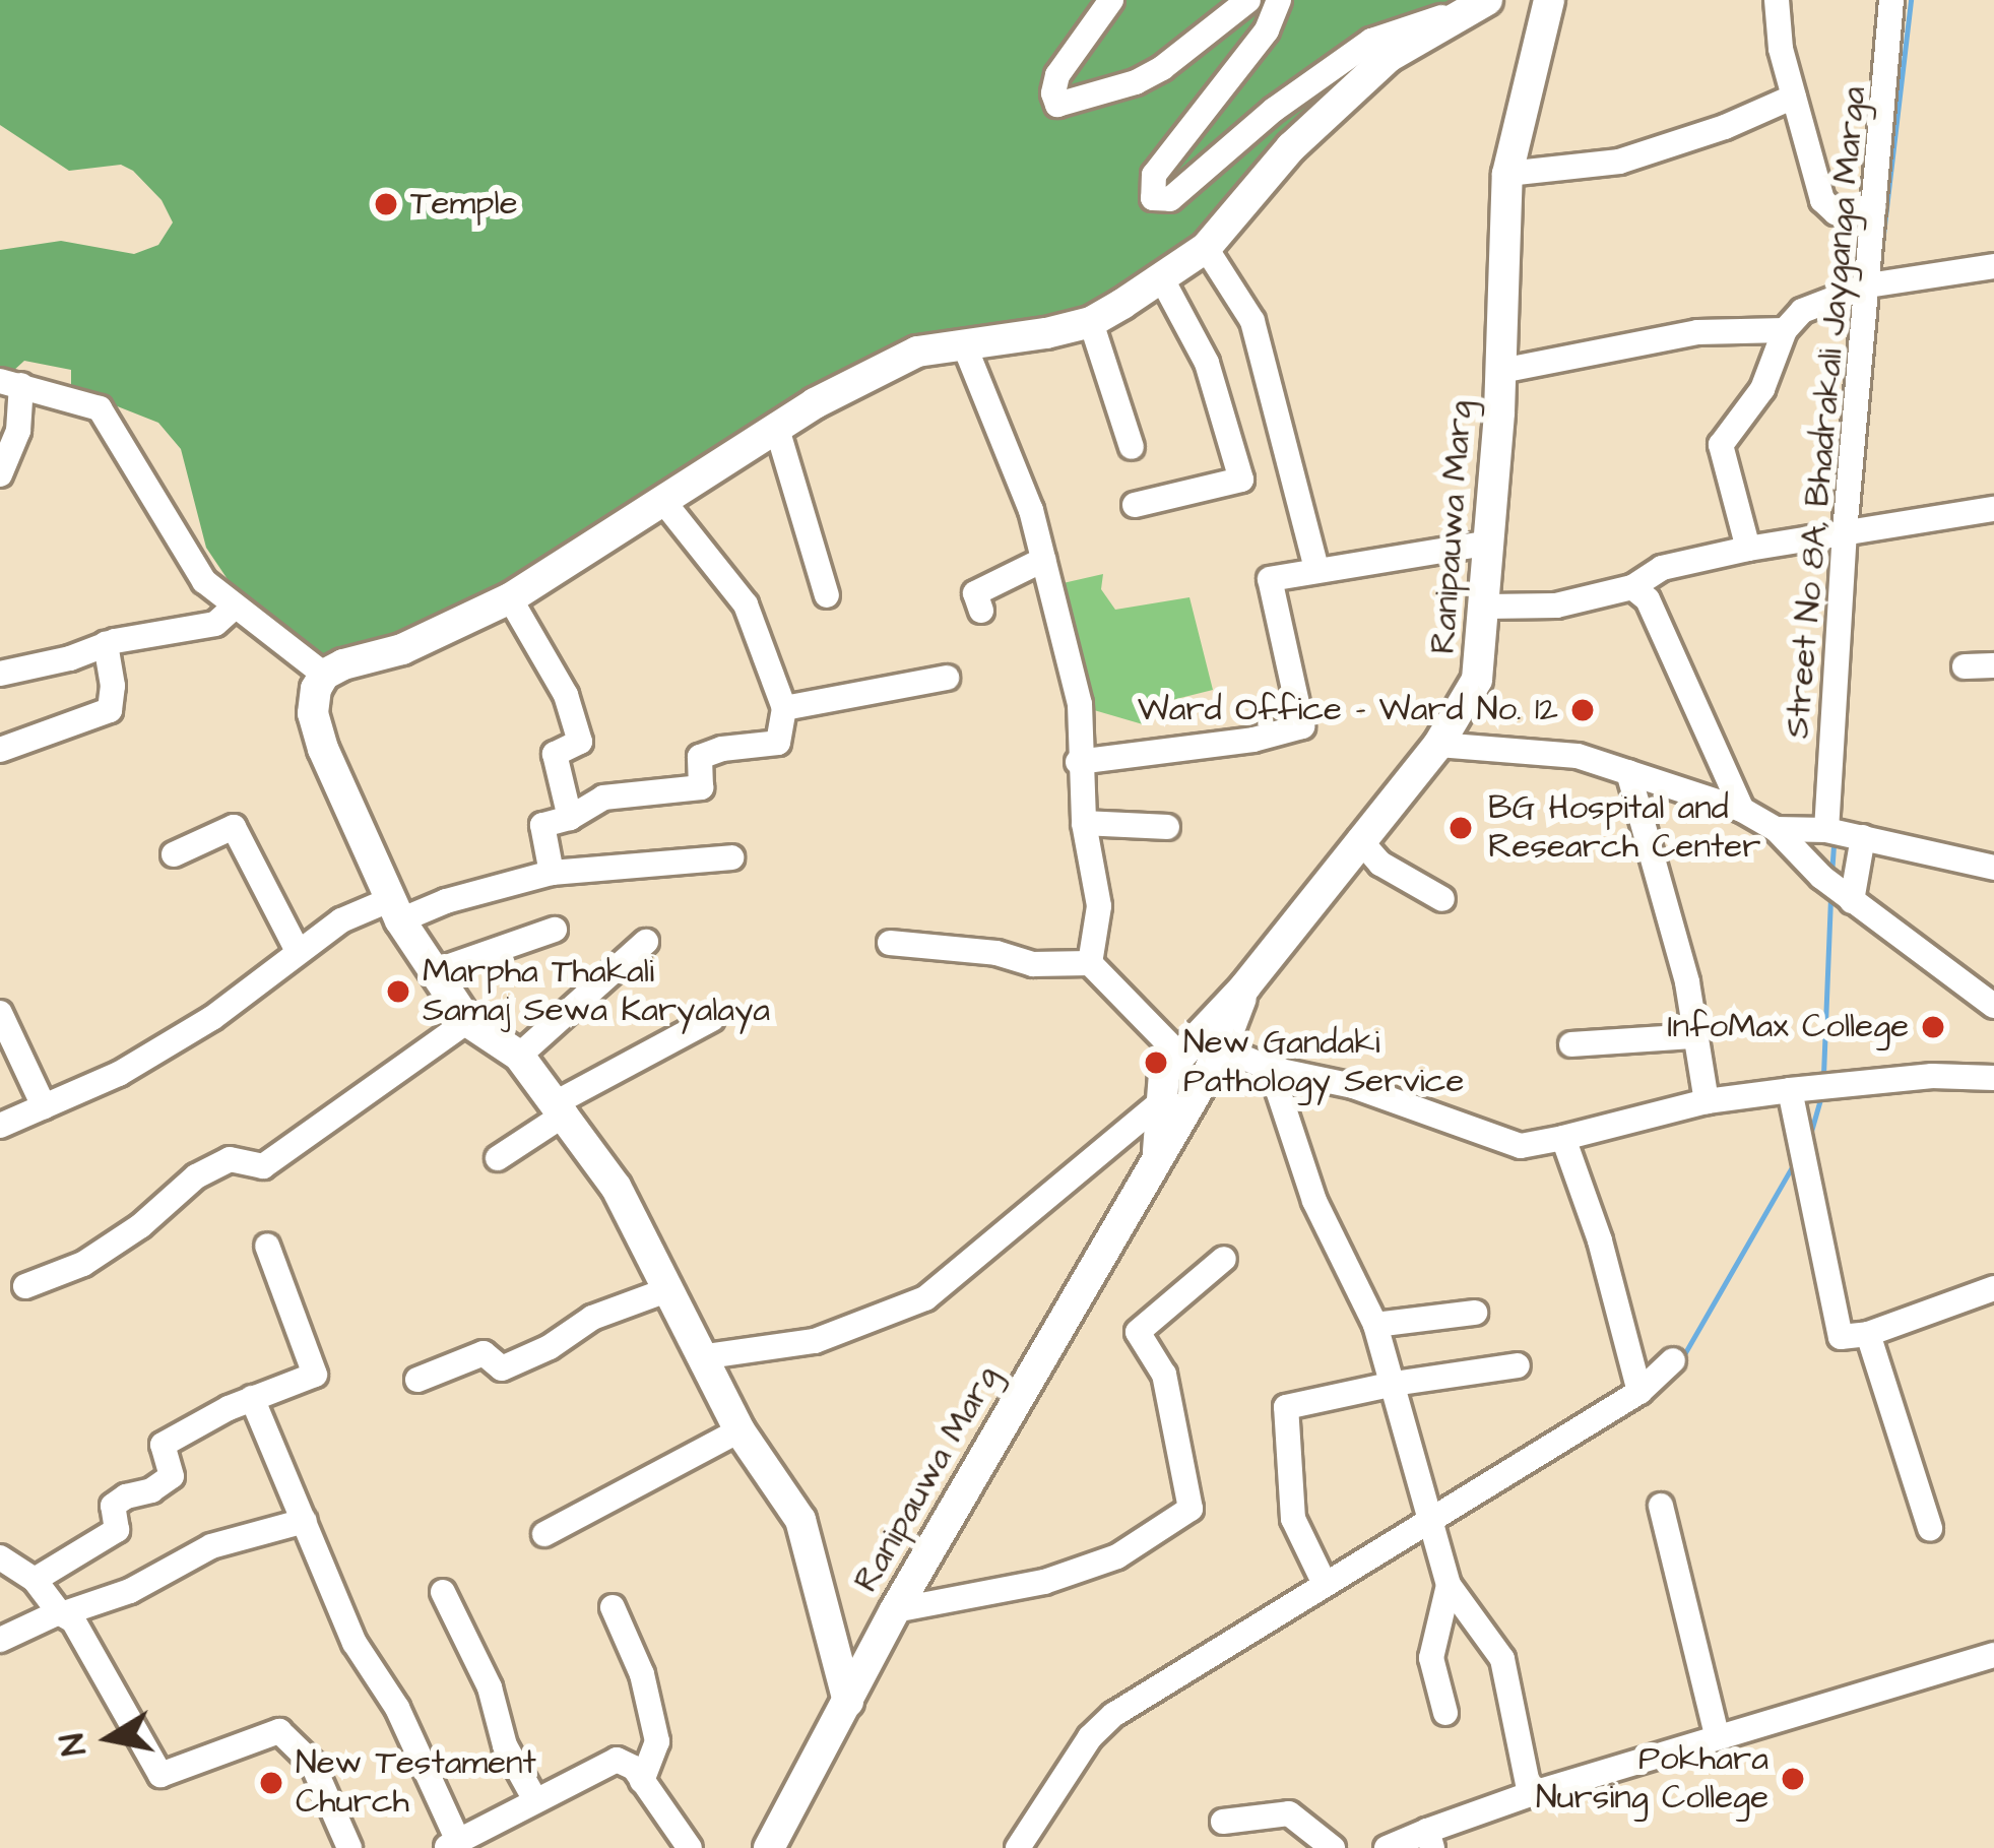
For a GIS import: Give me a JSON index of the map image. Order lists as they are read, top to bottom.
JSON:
{
  "streets": {
    "main road": ["Ranipauwa Marg"],
    "street": ["Street No 8A, Bhadrakali Jayganga Marga"]
  },
  "places": [
    "Temple",
    "Ward Office - Ward No. 12",
    "BG Hospital and Research Center",
    "Marpha Thakali Samaj Sewa Karyalaya",
    "InfoMax College",
    "New Gandaki Pathology Service",
    "Pokhara Nursing College",
    "New Testament Church"
  ],
  "north": "left"
}
